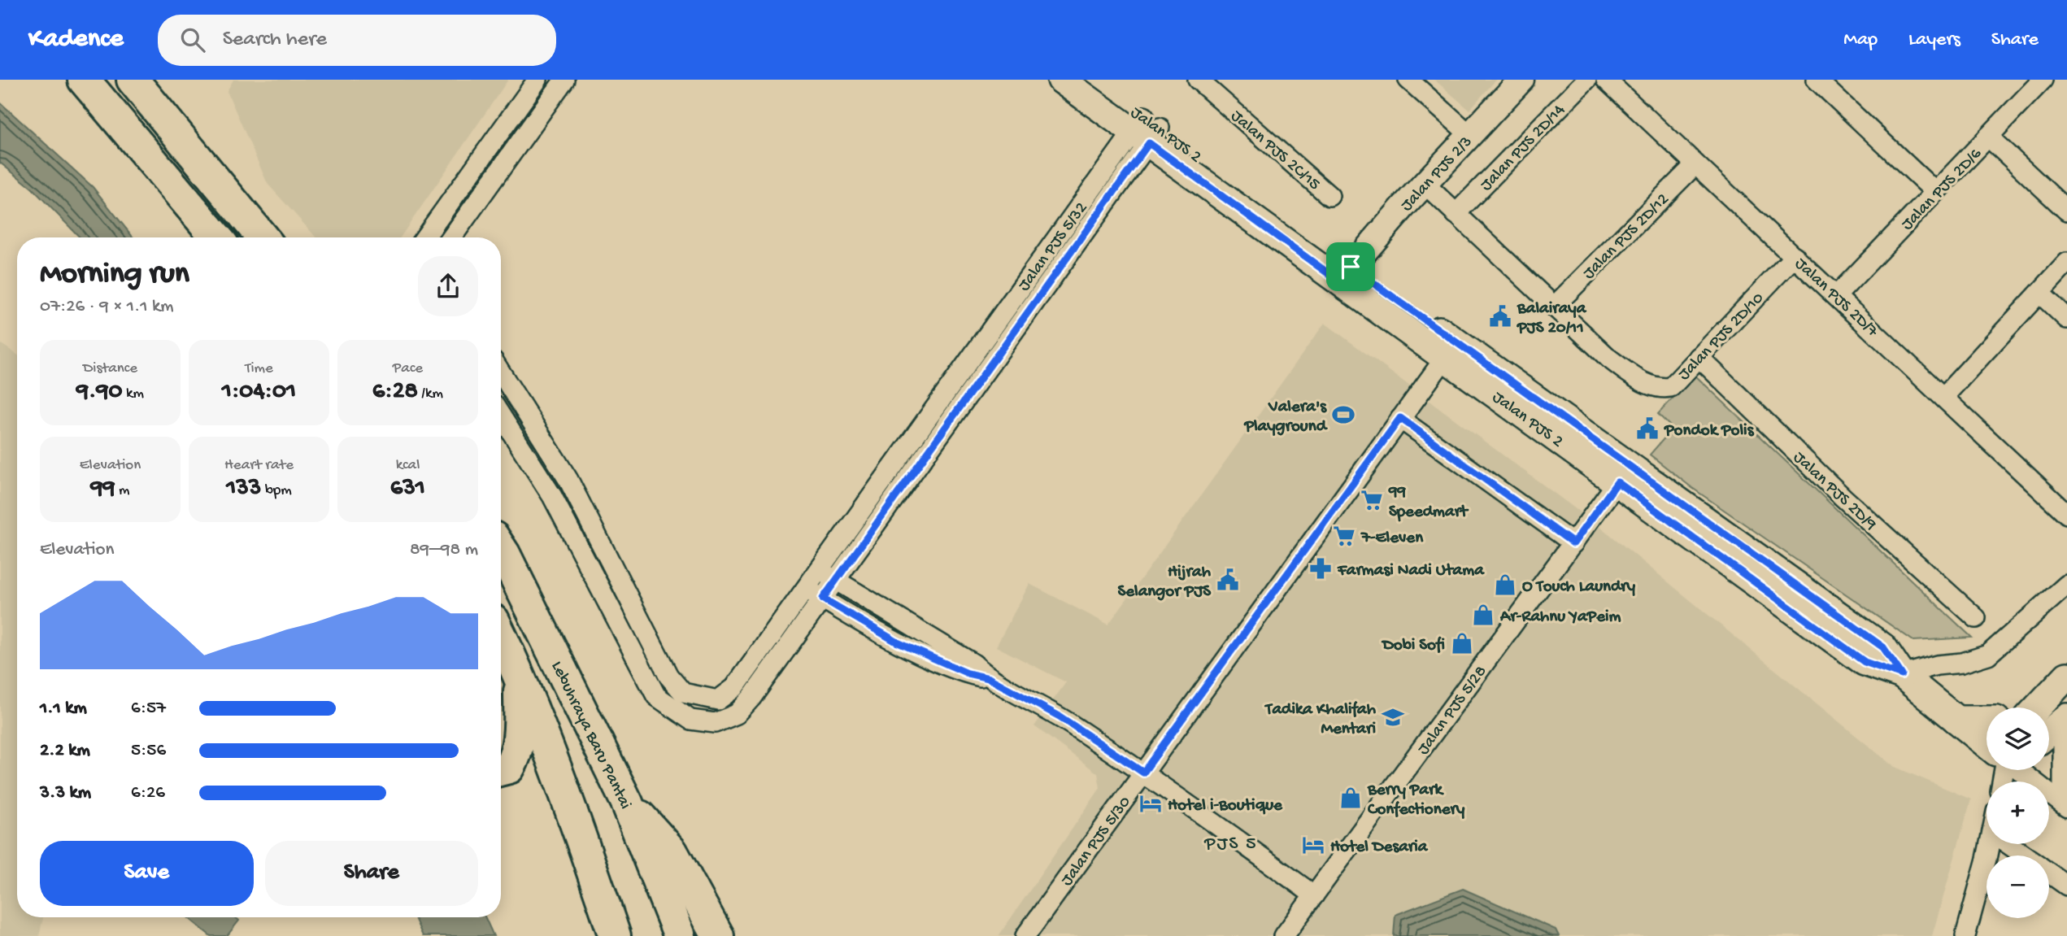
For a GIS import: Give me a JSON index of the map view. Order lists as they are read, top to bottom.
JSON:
{
  "streets": {
    "highway": ["Lebuhraya Baru Pantai"],
    "main road": ["Jalan PJS 2"],
    "street": [
      "Jalan PJS 2D/14",
      "Jalan PJS 2C/15",
      "Jalan PJS 2/3",
      "Jalan PJS 2D/6",
      "Jalan PJS 2D/12",
      "Jalan PJS 5/32",
      "Jalan PJS 2D/7",
      "Jalan PJS 2D/10",
      "Jalan PJS 2D/9",
      "Jalan PJS 5/28",
      "Jalan PJS 5/30"
    ]
  },
  "crossings": [
    ["Jalan PJS 2", "Jalan PJS 2/3"],
    ["Jalan PJS 2", "Jalan PJS 5/32"],
    ["Jalan PJS 2", "Jalan PJS 5/28"],
    ["Jalan PJS 2", "Jalan PJS 5/30"],
    ["Jalan PJS 2D/14", "Jalan PJS 2D/10"],
    ["Jalan PJS 2/3", "Jalan PJS 2D/10"],
    ["Jalan PJS 2D/6", "Jalan PJS 2D/7"],
    ["Jalan PJS 2D/12", "Jalan PJS 2D/7"],
    ["Jalan PJS 2D/12", "Jalan PJS 2D/10"],
    ["Jalan PJS 2D/7", "Jalan PJS 2D/10"],
    ["Jalan PJS 2D/10", "Jalan PJS 2D/9"]
  ],
  "districts": ["PJS 5"],
  "places": {
    "public building": ["Balairaya PJS 20/11", "Pondok Polis", "Hijrah Selangor PJS"],
    "sports": ["Valera's Playground"],
    "supermarket": ["99 Speedmart", "7-Eleven"],
    "pharmacy": ["Farmasi Nadi Utama"],
    "shop": [
      "O Touch Laundry",
      "Ar-Rahnu YaPeim",
      "Dobi Sofi",
      "Berry Park Confectionery"
    ],
    "school or university": ["Tadika Khalifah Mentari"],
    "hotel": ["Hotel i-Boutique", "Hotel Desaria"]
  },
  "page": {
    "header": "Kadence",
    "search": "Search here",
    "nav": ["Map", "Layers", "Share"],
    "heading": ["Morning run", "07:26 · 9 × 1.1 km"],
    "stats": [
      ["Distance", "9.90 km"],
      ["Time", "1:04:01"],
      ["Pace", "6:28 /km"],
      ["Elevation", "99 m"],
      ["Heart rate", "133 bpm"],
      ["kcal", "631"]
    ],
    "chart": ["Elevation", "89–98 m"],
    "list": [
      {
        "name": "1.1 km",
        "note": "6:57"
      },
      {
        "name": "2.2 km",
        "note": "5:56"
      },
      {
        "name": "3.3 km",
        "note": "6:26"
      }
    ],
    "map_buttons": ["+", "−"],
    "buttons": ["Save", "Share"]
  }
}
